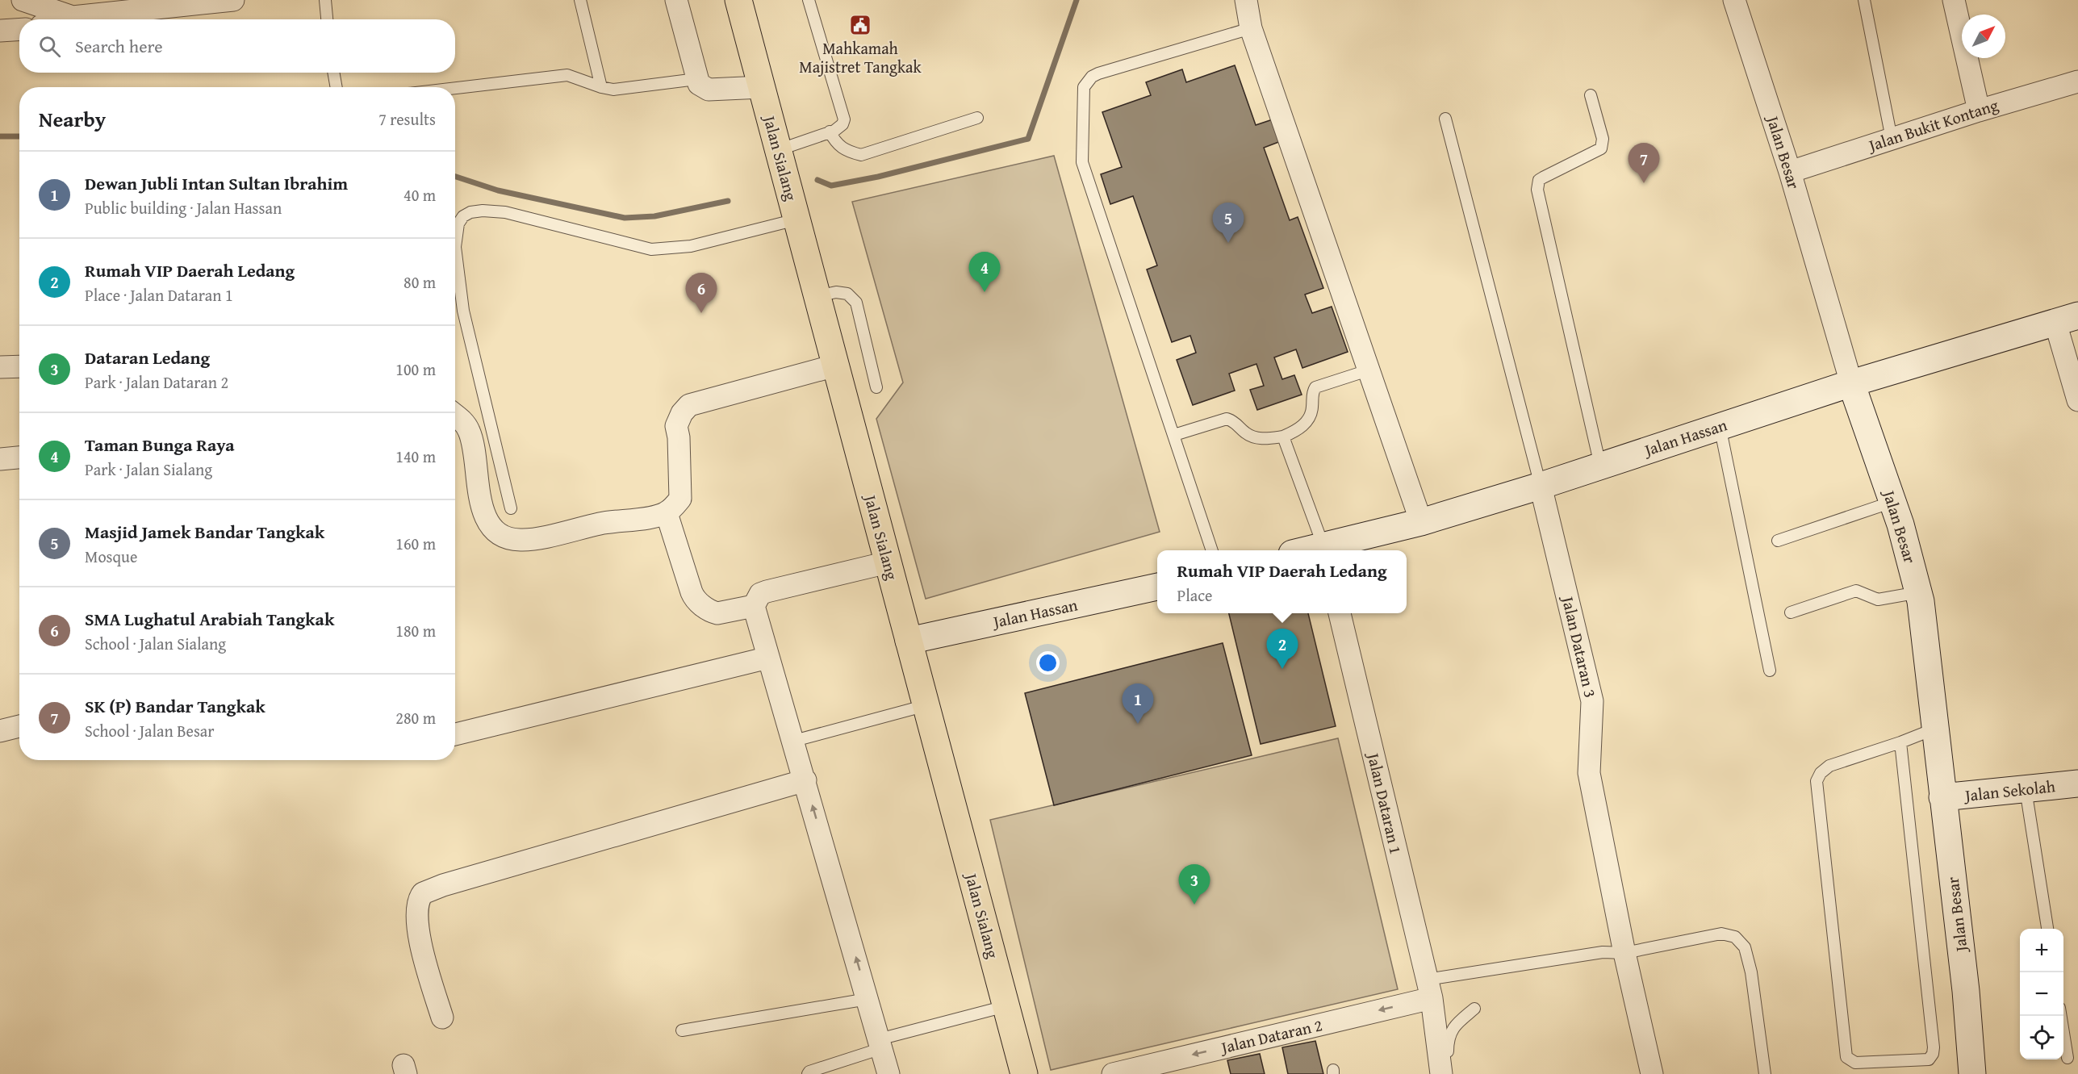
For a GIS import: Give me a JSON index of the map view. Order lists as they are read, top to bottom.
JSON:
{
  "streets": {
    "main road": ["Jalan Sialang"],
    "street": [
      "Jalan Bukit Kontang",
      "Jalan Besar",
      "Jalan Hassan",
      "Jalan Dataran 3",
      "Jalan Sekolah",
      "Jalan Dataran 1",
      "Jalan Dataran 2"
    ]
  },
  "crossings": [
    ["Jalan Bukit Kontang", "Jalan Besar"],
    ["Jalan Besar", "Jalan Hassan"],
    ["Jalan Besar", "Jalan Sekolah"],
    ["Jalan Sialang", "Jalan Hassan"],
    ["Jalan Hassan", "Jalan Dataran 3"],
    ["Jalan Dataran 1", "Jalan Dataran 2"]
  ],
  "one_way": ["Jalan Dataran 2"],
  "places": {
    "public building": ["Mahkamah Majistret Tangkak"]
  },
  "north": "top right",
  "page": {
    "search": "Search here",
    "heading": ["Nearby", "7 results"],
    "pins": [
      "7",
      "5",
      "4",
      "6",
      "2",
      "1",
      "3"
    ],
    "list": [
      {
        "mark": "1",
        "name": "Dewan Jubli Intan Sultan Ibrahim",
        "note": "Public building · Jalan Hassan",
        "value": "40 m"
      },
      {
        "mark": "2",
        "name": "Rumah VIP Daerah Ledang",
        "note": "Place · Jalan Dataran 1",
        "value": "80 m"
      },
      {
        "mark": "3",
        "name": "Dataran Ledang",
        "note": "Park · Jalan Dataran 2",
        "value": "100 m"
      },
      {
        "mark": "4",
        "name": "Taman Bunga Raya",
        "note": "Park · Jalan Sialang",
        "value": "140 m"
      },
      {
        "mark": "5",
        "name": "Masjid Jamek Bandar Tangkak",
        "note": "Mosque",
        "value": "160 m"
      },
      {
        "mark": "6",
        "name": "SMA Lughatul Arabiah Tangkak",
        "note": "School · Jalan Sialang",
        "value": "180 m"
      },
      {
        "mark": "7",
        "name": "SK (P) Bandar Tangkak",
        "note": "School · Jalan Besar",
        "value": "280 m"
      }
    ],
    "popup": ["Rumah VIP Daerah Ledang", "Place"],
    "map_buttons": ["+", "−"]
  }
}
